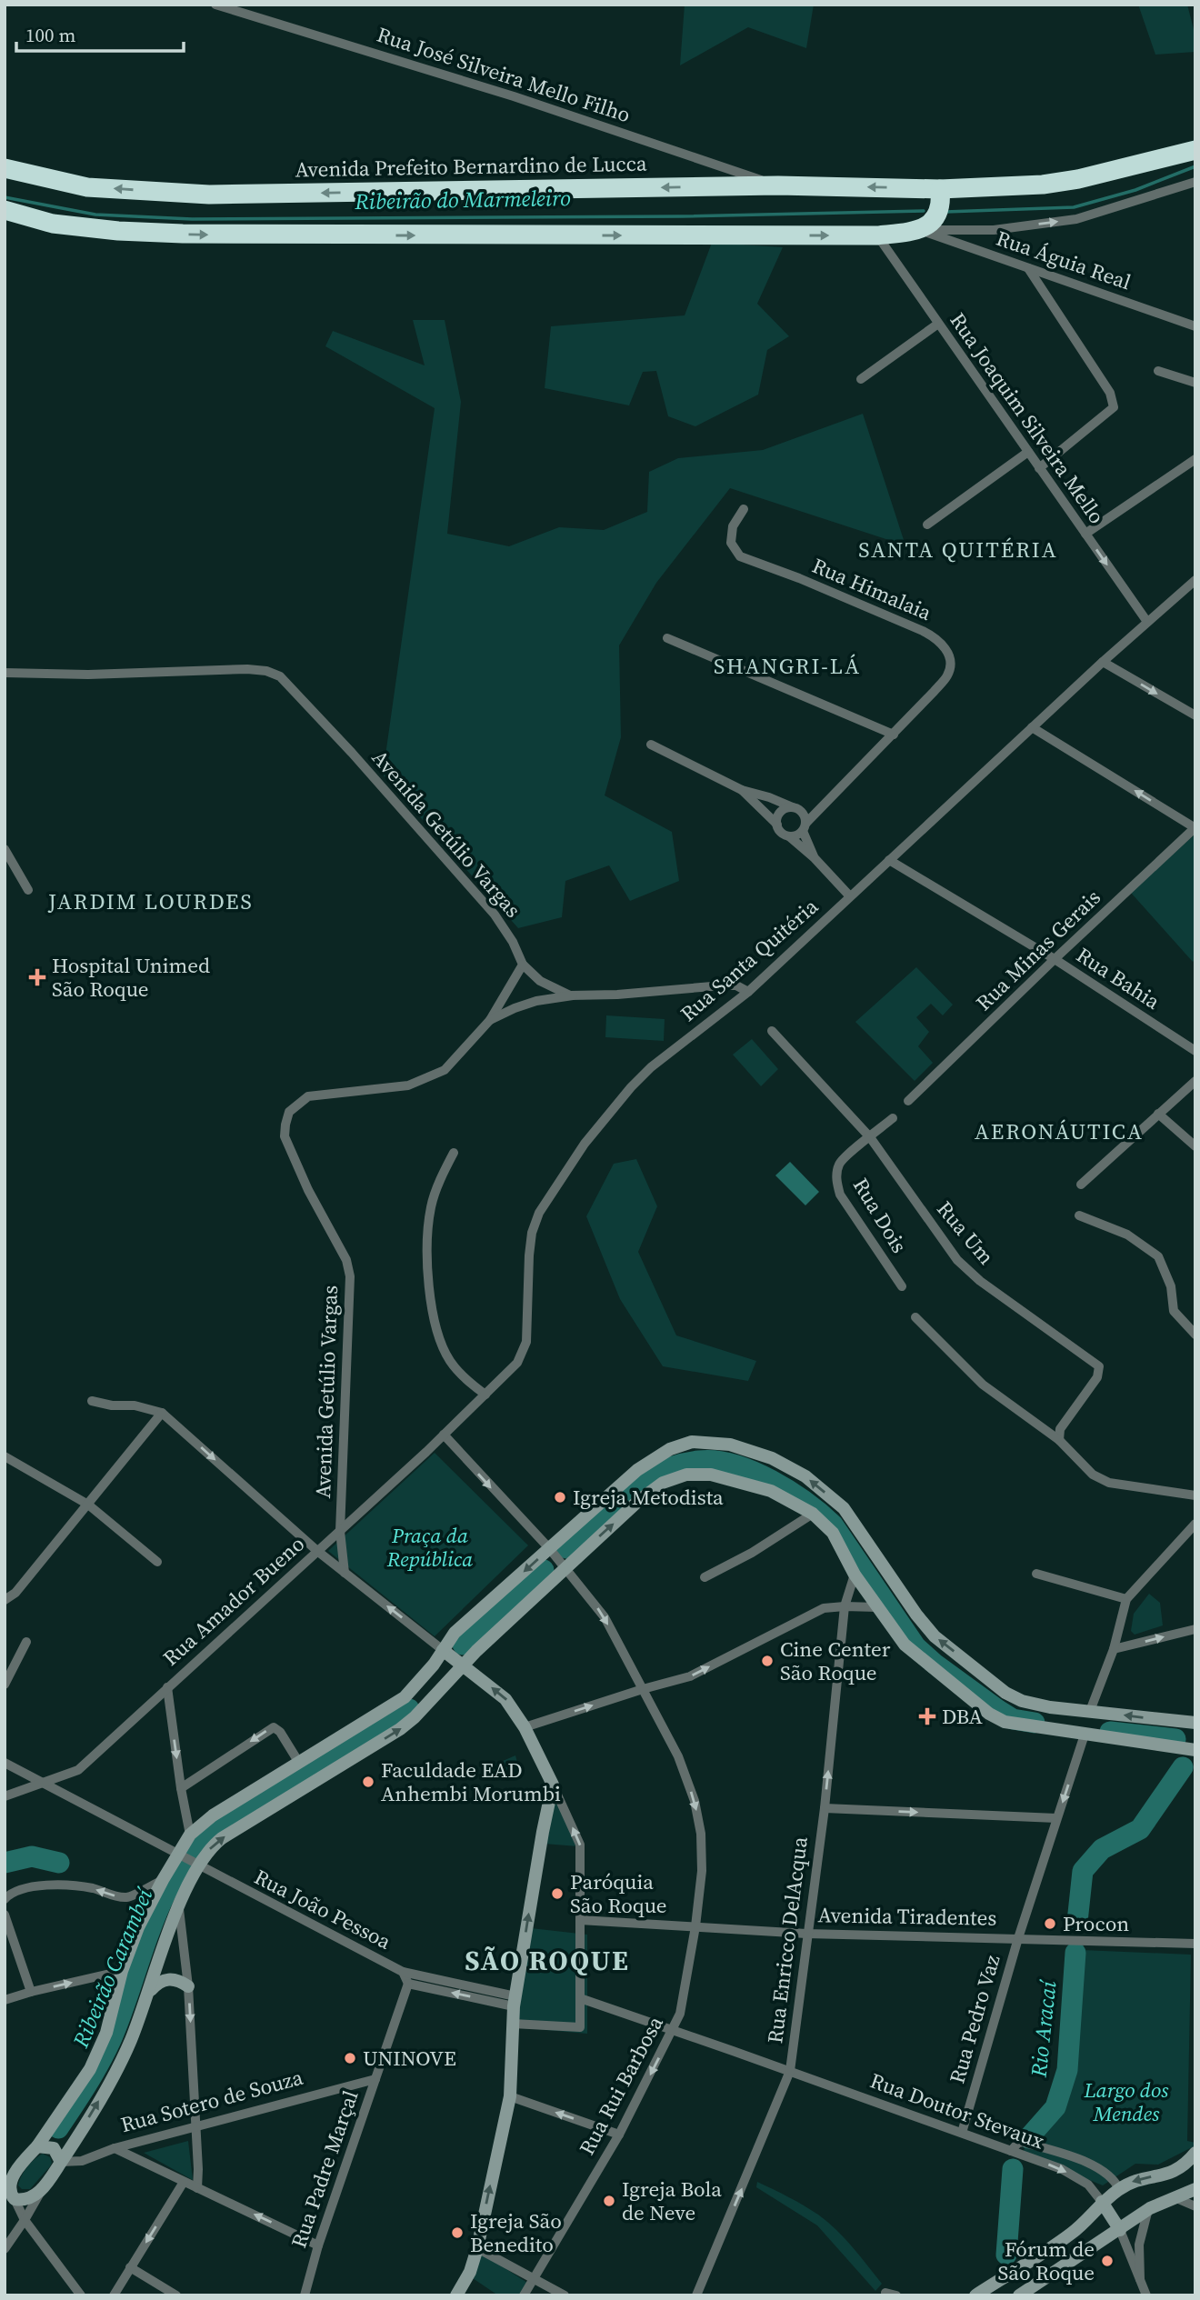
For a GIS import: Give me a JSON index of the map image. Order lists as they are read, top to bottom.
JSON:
{
  "streets": {
    "highway": ["Avenida Prefeito Bernardino de Lucca"],
    "street": [
      "Rua José Silveira Mello Filho",
      "Rua Águia Real",
      "Rua Joaquim Silveira Mello",
      "Rua Himalaia",
      "Avenida Getúlio Vargas",
      "Rua Minas Gerais",
      "Rua Santa Quitéria",
      "Rua Bahia",
      "Rua Dois",
      "Rua Um",
      "Rua Amador Bueno",
      "Rua João Pessoa",
      "Avenida Tiradentes",
      "Rua Enricco DelAcqua",
      "Rua Pedro Vaz",
      "Rua Rui Barbosa",
      "Rua Sotero de Souza",
      "Rua Doutor Stevaux",
      "Rua Padre Marçal"
    ]
  },
  "crossings": [
    ["Rua José Silveira Mello Filho", "Avenida Prefeito Bernardino de Lucca"],
    ["Rua Joaquim Silveira Mello", "Rua Santa Quitéria"],
    ["Avenida Getúlio Vargas", "Rua Amador Bueno"],
    ["Rua Minas Gerais", "Rua Bahia"],
    ["Rua Santa Quitéria", "Rua Bahia"],
    ["Rua Santa Quitéria", "Rua Amador Bueno"],
    ["Rua Dois", "Rua Um"],
    ["Rua Amador Bueno", "Rua João Pessoa"],
    ["Rua João Pessoa", "Rua Padre Marçal"],
    ["Avenida Tiradentes", "Rua Enricco DelAcqua"],
    ["Avenida Tiradentes", "Rua Pedro Vaz"],
    ["Avenida Tiradentes", "Rua Rui Barbosa"],
    ["Rua Enricco DelAcqua", "Rua Doutor Stevaux"],
    ["Rua Pedro Vaz", "Rua Doutor Stevaux"],
    ["Rua Rui Barbosa", "Rua Doutor Stevaux"],
    ["Rua Sotero de Souza", "Rua Padre Marçal"]
  ],
  "one_way": ["Rua Enricco DelAcqua", "Rua Rui Barbosa"],
  "districts": [
    "SANTA QUITÉRIA",
    "SHANGRI-LÁ",
    "JARDIM LOURDES",
    "AERONÁUTICA",
    "SÃO ROQUE"
  ],
  "water": ["Ribeirão do Marmeleiro", "Ribeirão Carambeí", "Rio Aracaí"],
  "parks": ["Praça da República", "Largo dos Mendes"],
  "places": {
    "health": ["Hospital Unimed São Roque", "DBA"],
    "other": [
      "Igreja Metodista",
      "Cine Center São Roque",
      "Faculdade EAD Anhembi Morumbi",
      "Paróquia São Roque",
      "Procon",
      "UNINOVE",
      "Igreja Bola de Neve",
      "Igreja São Benedito",
      "Fórum de São Roque"
    ]
  },
  "scale_bar": "100 m"
}
